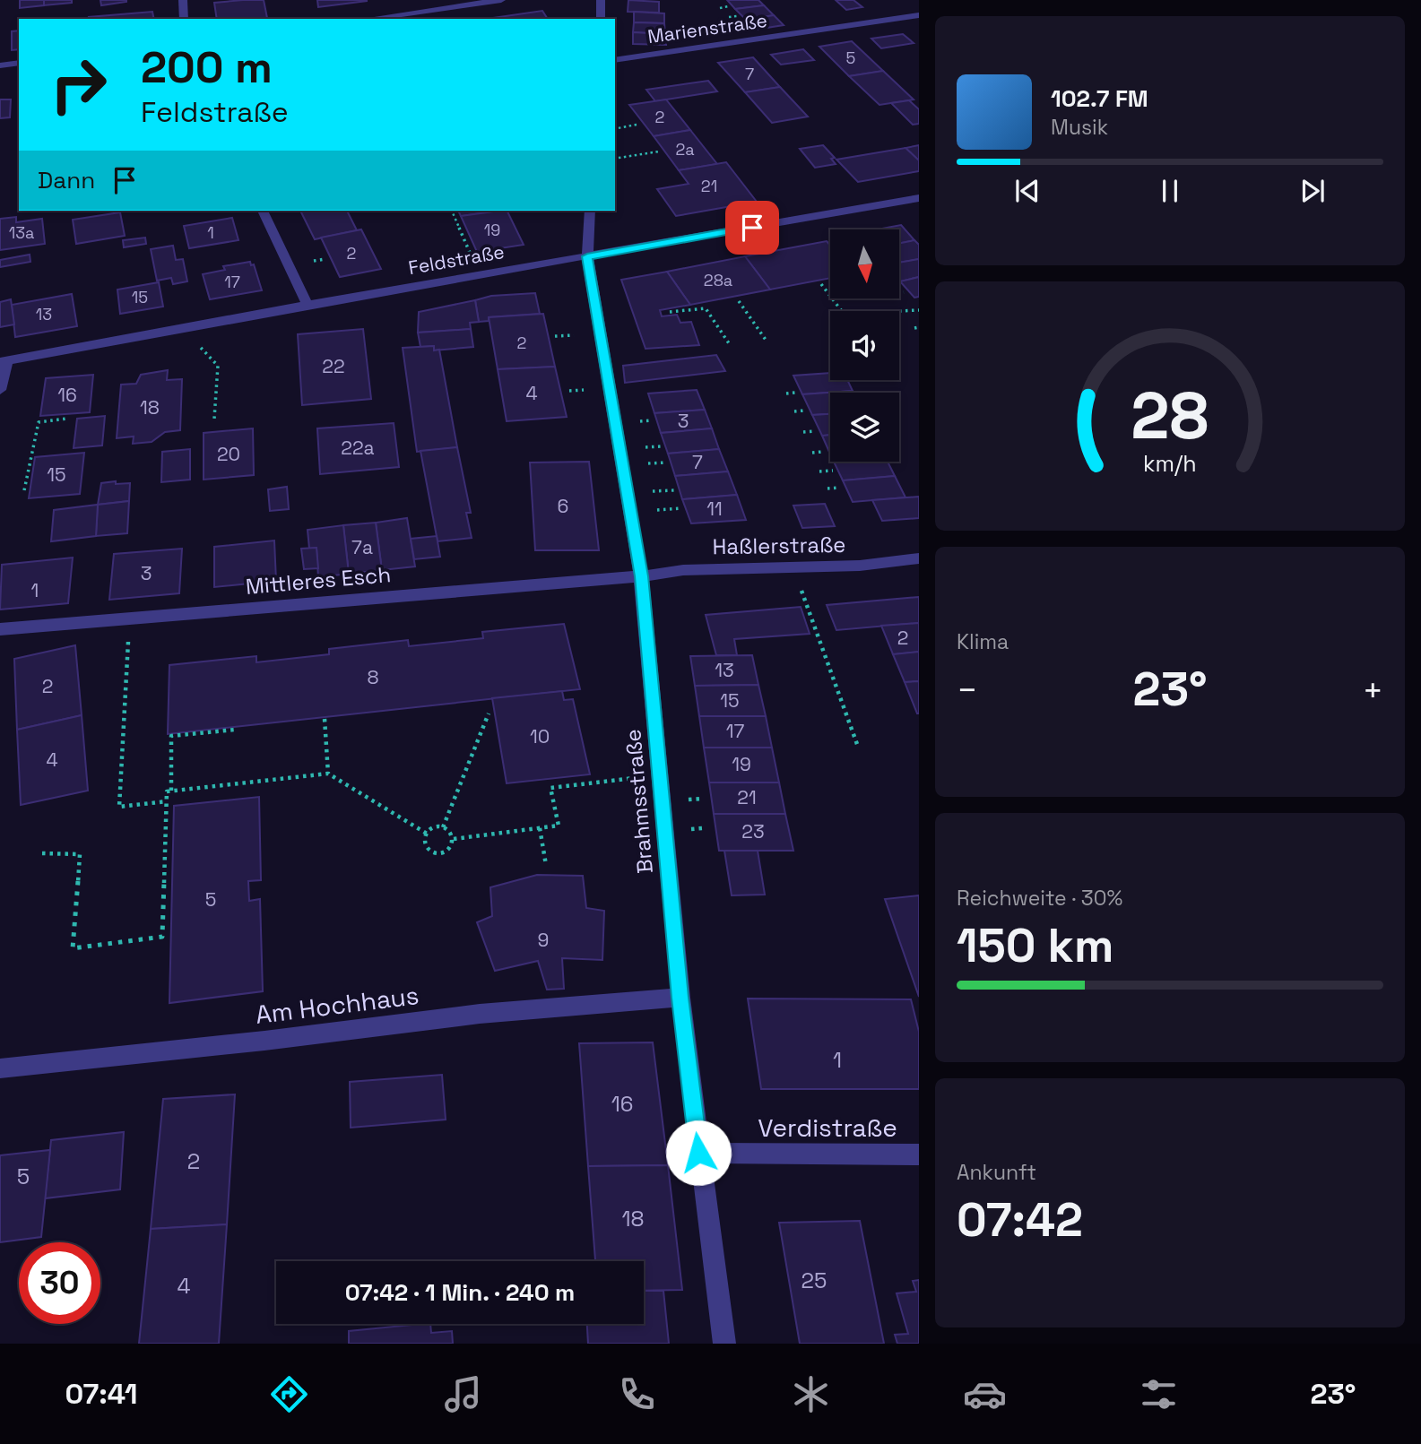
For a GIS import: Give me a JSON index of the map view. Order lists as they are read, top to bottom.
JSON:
{
  "streets": {
    "street": [
      "Marienstraße",
      "Feldstraße",
      "Haßlerstraße",
      "Mittleres Esch",
      "Brahmsstraße",
      "Am Hochhaus",
      "Verdistraße"
    ]
  },
  "crossings": [
    ["Feldstraße", "Brahmsstraße"],
    ["Haßlerstraße", "Mittleres Esch"],
    ["Haßlerstraße", "Brahmsstraße"],
    ["Mittleres Esch", "Brahmsstraße"],
    ["Brahmsstraße", "Am Hochhaus"],
    ["Brahmsstraße", "Verdistraße"]
  ],
  "house_numbers": [
    "5",
    "7",
    "2",
    "2a",
    "21",
    "19",
    "13a",
    "1",
    "2",
    "28a",
    "17",
    "15",
    "13",
    "2",
    "22",
    "4",
    "16",
    "18",
    "3",
    "22a",
    "20",
    "7",
    "15",
    "6",
    "11",
    "7a",
    "3",
    "1",
    "2",
    "13",
    "8",
    "2",
    "15",
    "17",
    "10",
    "4",
    "19",
    "21",
    "23",
    "5",
    "9",
    "1",
    "16",
    "2",
    "5",
    "18",
    "25",
    "4"
  ],
  "north": "bottom",
  "page": {
    "turn": ["200 m", "Feldstraße"],
    "song": ["102.7 FM", "Musik"],
    "then": "Dann",
    "tile": [
      "Klima",
      ["Reichweite · 30%", "150 km"],
      ["Ankunft", "07:42"]
    ],
    "heat": ["−", "23°", "+"],
    "limit": "30",
    "trip": "07:42 · 1 Min. · 240 m",
    "tabs": ["07:41", "23°"],
    "gauge": ["28", "km/h"]
  }
}
